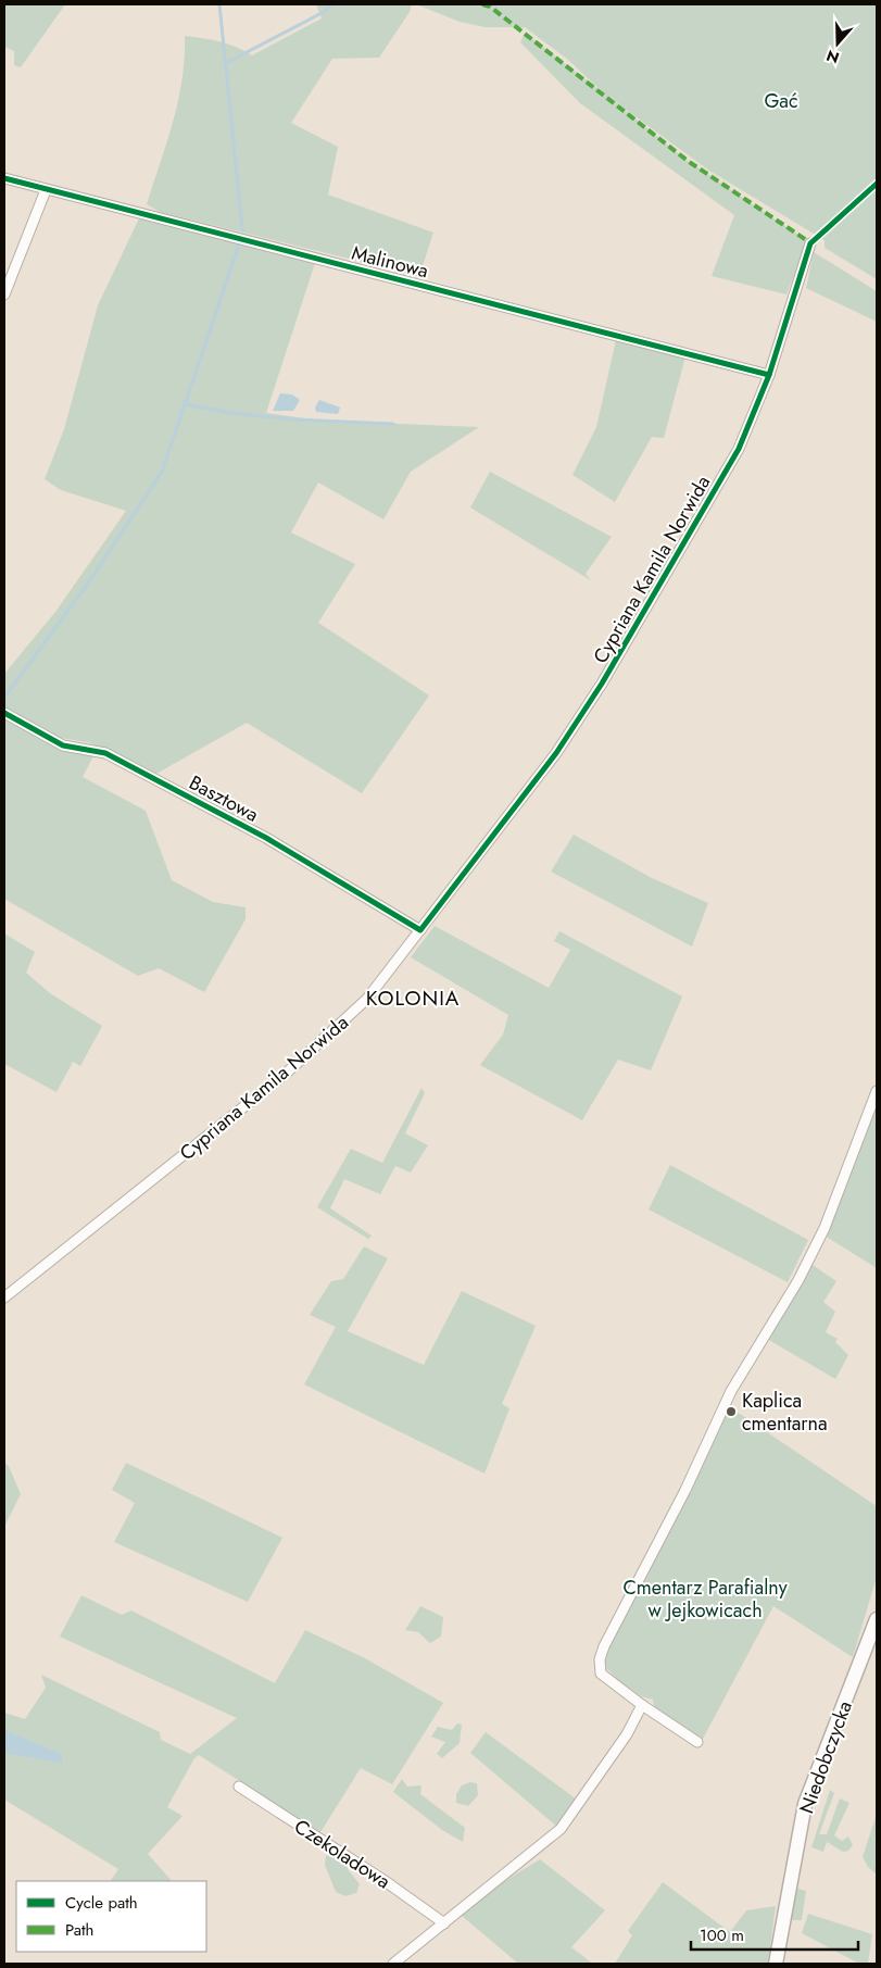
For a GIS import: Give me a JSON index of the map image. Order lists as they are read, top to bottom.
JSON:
{
  "streets": {
    "street": [
      "Malinowa",
      "Cypriana Kamila Norwida",
      "Basztowa",
      "Niedobczycka",
      "Czekoladowa"
    ]
  },
  "crossings": [
    ["Malinowa", "Cypriana Kamila Norwida"],
    ["Cypriana Kamila Norwida", "Basztowa"]
  ],
  "districts": ["KOLONIA"],
  "parks": ["Gać", "Cmentarz Parafialny w Jejkowicach"],
  "places": ["Kaplica cmentarna"],
  "legend": ["Cycle path", "Path"],
  "scale_bar": "100 m",
  "north": "bottom"
}
